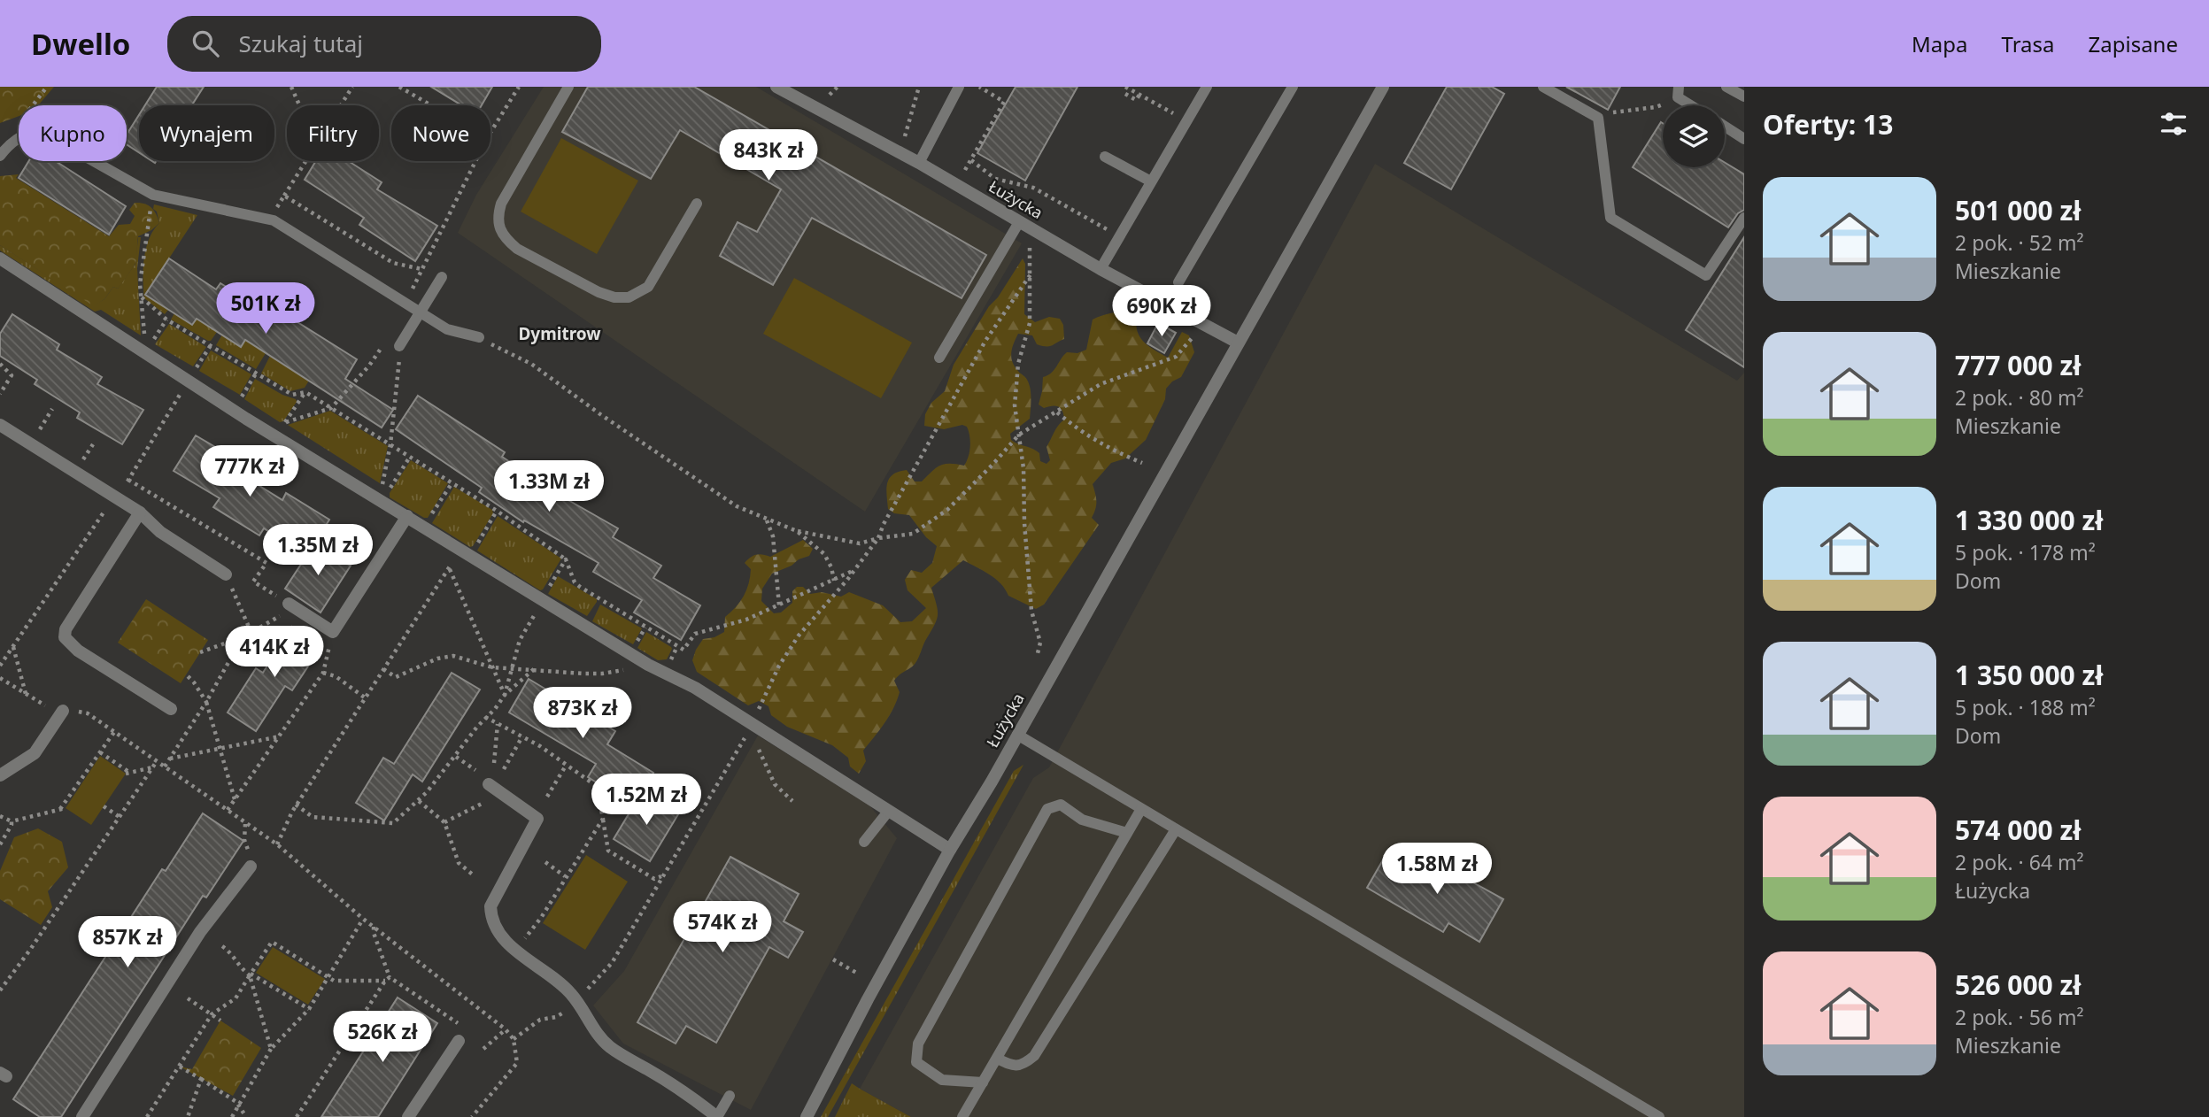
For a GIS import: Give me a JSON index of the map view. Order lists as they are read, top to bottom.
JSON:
{
  "streets": {
    "street": ["Łużycka"]
  },
  "districts": ["Dymitrow"],
  "page": {
    "header": "Dwello",
    "search": "Szukaj tutaj",
    "nav": ["Mapa", "Trasa", "Zapisane"],
    "heading": "Oferty: 13",
    "chip": [
      "Kupno",
      "Wynajem",
      "Filtry",
      "Nowe"
    ],
    "price": [
      "843K zł",
      "501K zł",
      "690K zł",
      "777K zł",
      "1.33M zł",
      "1.35M zł",
      "414K zł",
      "873K zł",
      "1.52M zł",
      "1.58M zł",
      "574K zł",
      "857K zł",
      "526K zł"
    ],
    "list": [
      {
        "name": "501 000 zł",
        "note": "2 pok. · 52 m² · Mieszkanie"
      },
      {
        "name": "777 000 zł",
        "note": "2 pok. · 80 m² · Mieszkanie"
      },
      {
        "name": "1 330 000 zł",
        "note": "5 pok. · 178 m² · Dom"
      },
      {
        "name": "1 350 000 zł",
        "note": "5 pok. · 188 m² · Dom"
      },
      {
        "name": "574 000 zł",
        "note": "2 pok. · 64 m² · Łużycka"
      },
      {
        "name": "526 000 zł",
        "note": "2 pok. · 56 m² · Mieszkanie"
      }
    ]
  }
}
